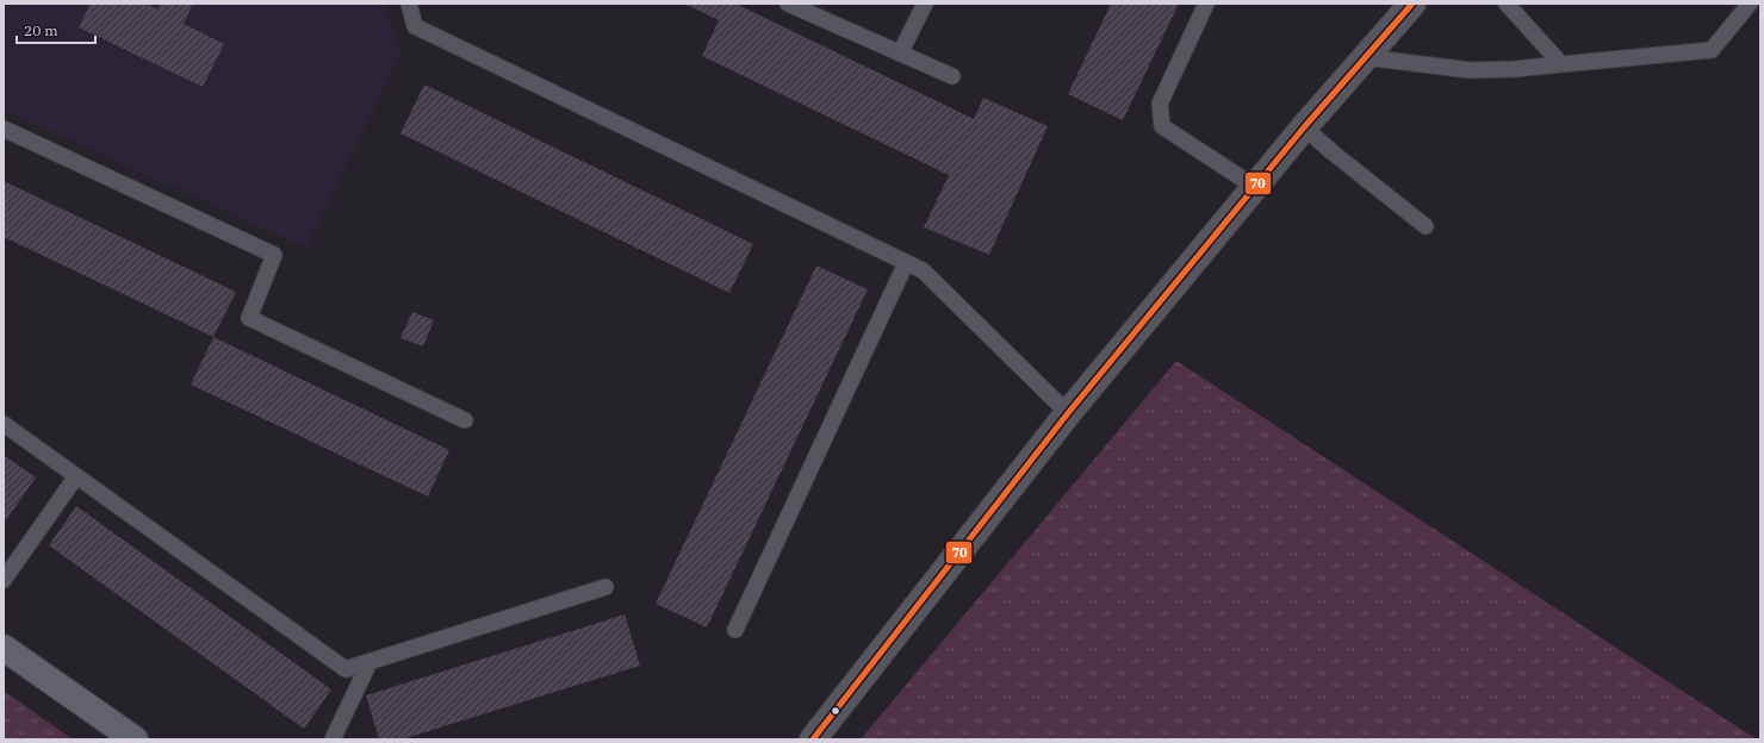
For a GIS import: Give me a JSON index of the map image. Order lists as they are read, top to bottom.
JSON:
{
  "lines": ["transit line 70"],
  "scale_bar": "20 m"
}
